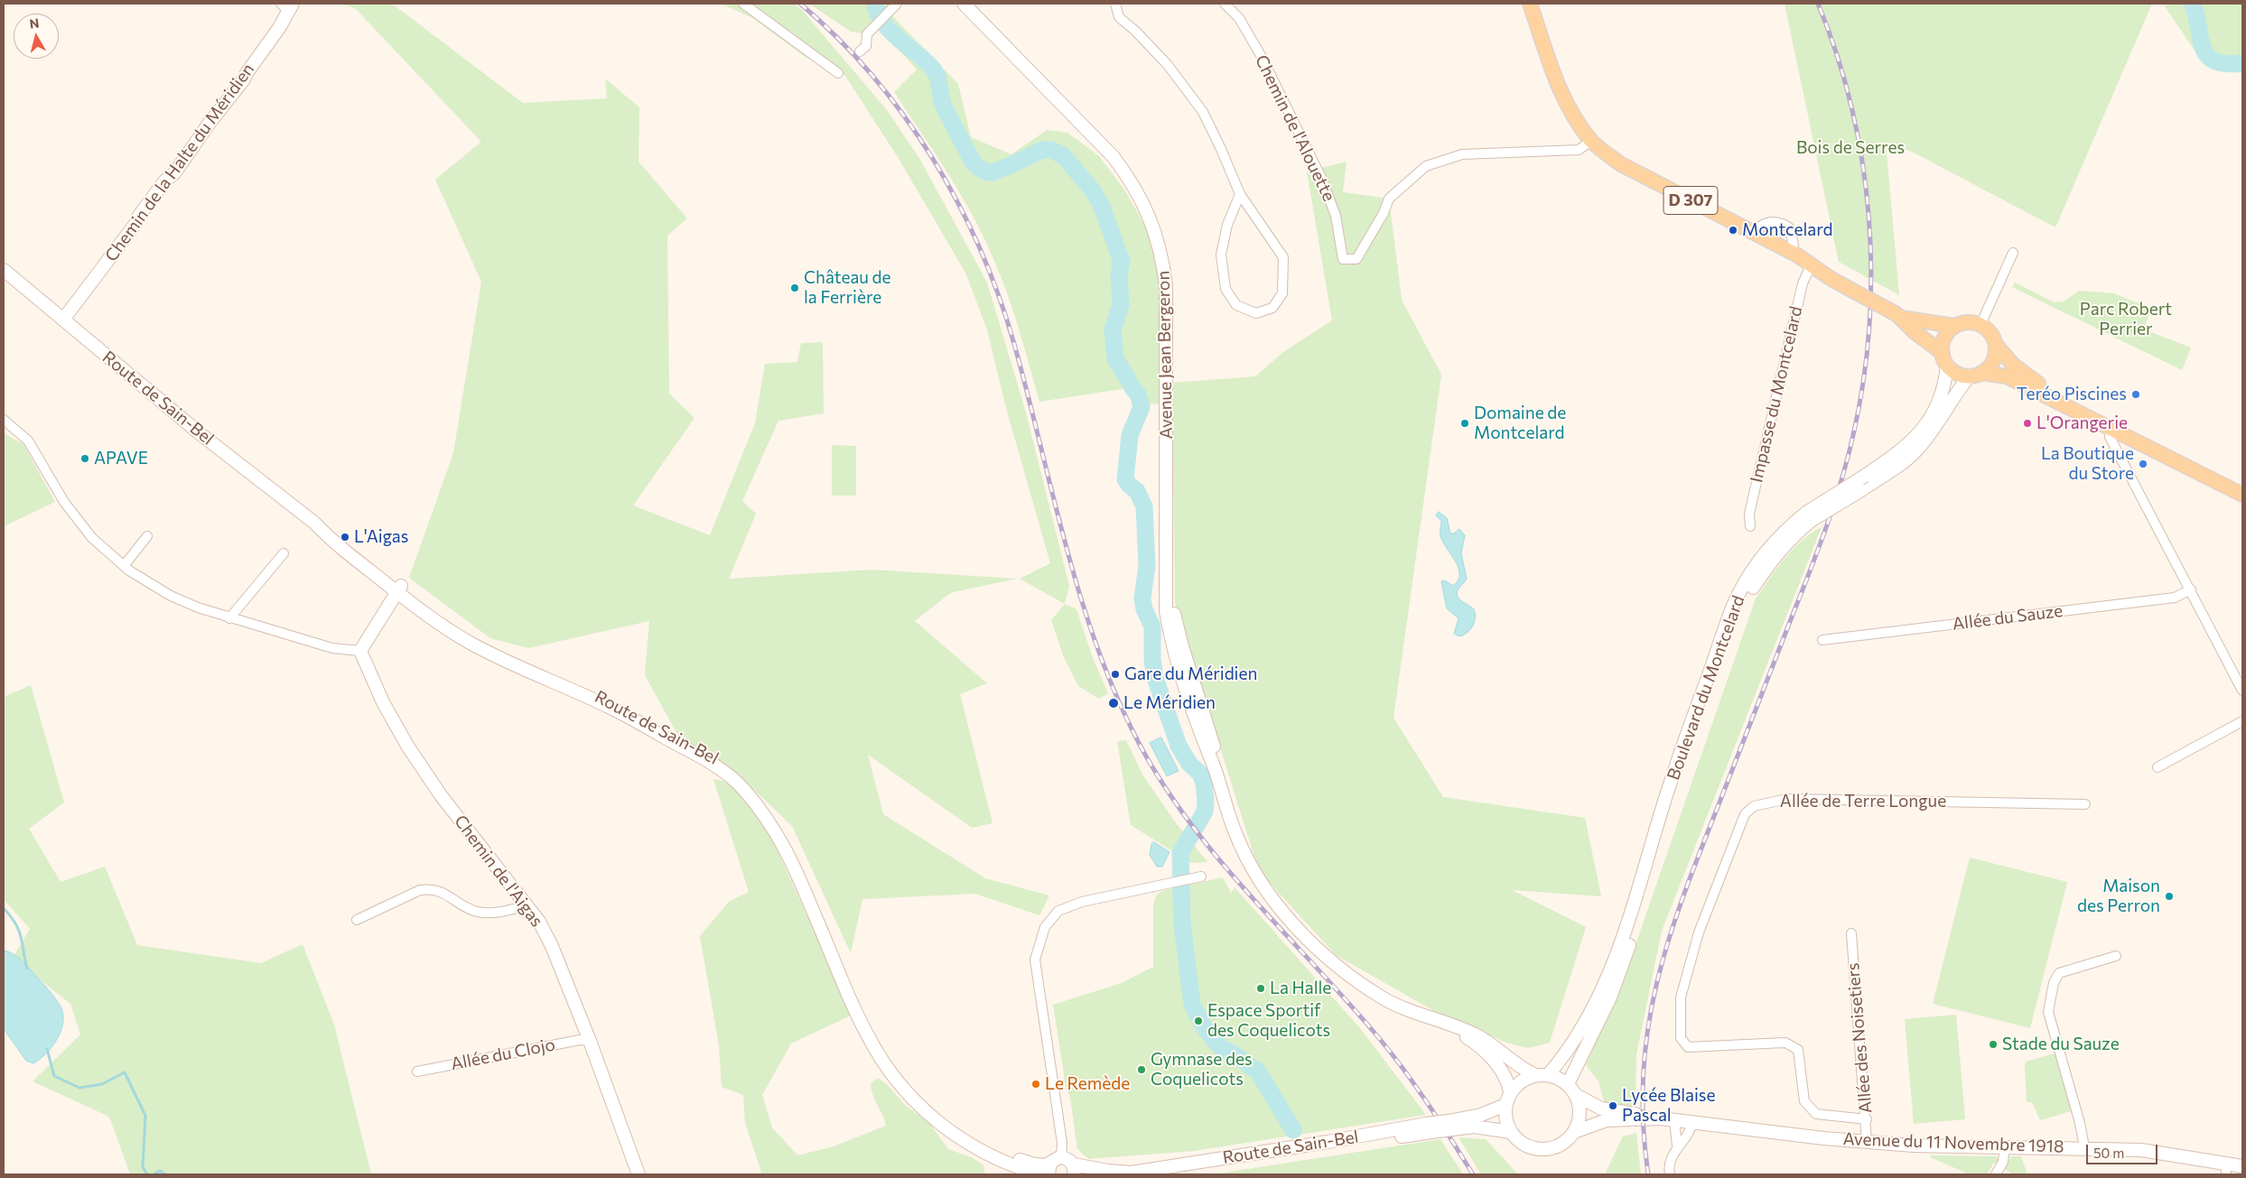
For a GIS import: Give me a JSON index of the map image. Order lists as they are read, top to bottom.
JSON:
{
  "streets": {
    "main road": [
      "Chemin de la Halte du Méridien",
      "D 307",
      "Avenue Jean Bergeron",
      "Route de Sain-Bel",
      "Boulevard du Montcelard",
      "Chemin de l'Aigas",
      "Avenue du 11 Novembre 1918"
    ],
    "street": [
      "Chemin de l'Alouette",
      "Impasse du Montcelard",
      "Allée du Sauze",
      "Allée de Terre Longue",
      "Allée des Noisetiers",
      "Allée du Clojo"
    ]
  },
  "crossings": [
    ["Chemin de l'Alouette", "D 307"],
    ["Chemin de la Halte du Méridien", "Route de Sain-Bel"],
    ["D 307", "Impasse du Montcelard"],
    ["D 307", "Boulevard du Montcelard"],
    ["Avenue Jean Bergeron", "Route de Sain-Bel"],
    ["Avenue Jean Bergeron", "Boulevard du Montcelard"],
    ["Avenue Jean Bergeron", "Avenue du 11 Novembre 1918"],
    ["Route de Sain-Bel", "Boulevard du Montcelard"],
    ["Route de Sain-Bel", "Avenue du 11 Novembre 1918"],
    ["Boulevard du Montcelard", "Avenue du 11 Novembre 1918"],
    ["Allée de Terre Longue", "Allée des Noisetiers"],
    ["Chemin de l'Aigas", "Allée du Clojo"],
    ["Allée des Noisetiers", "Avenue du 11 Novembre 1918"]
  ],
  "parks": ["Bois de Serres", "Parc Robert Perrier"],
  "places": [
    "Montcelard",
    "Château de la Ferrière",
    "Teréo Piscines",
    "Domaine de Montcelard",
    "L'Orangerie",
    "APAVE",
    "La Boutique du Store",
    "L'Aigas",
    "Gare du Méridien",
    "Le Méridien",
    "Maison des Perron",
    "La Halle",
    "Espace Sportif des Coquelicots",
    "Stade du Sauze",
    "Gymnase des Coquelicots",
    "Le Remède",
    "Lycée Blaise Pascal"
  ],
  "scale_bar": "50 m",
  "north": "top"
}
